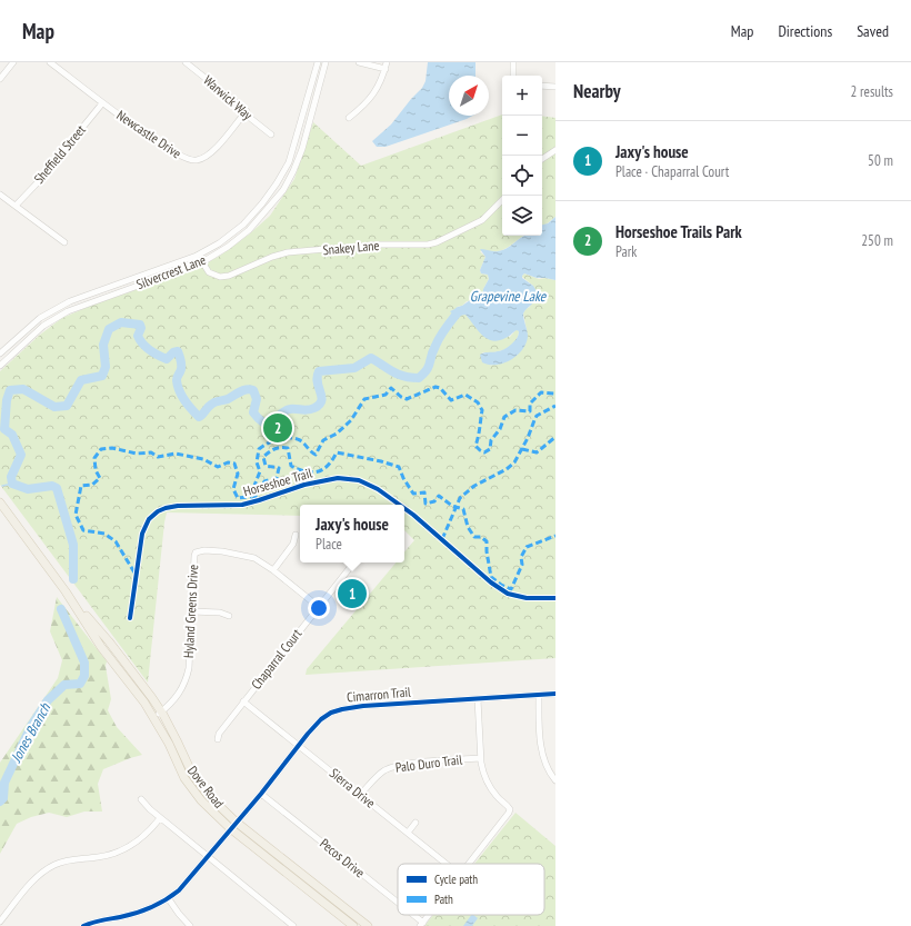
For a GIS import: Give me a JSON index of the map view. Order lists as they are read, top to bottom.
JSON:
{
  "streets": {
    "main road": ["Dove Road"],
    "street": [
      "Warwick Way",
      "Newcastle Drive",
      "Sheffield Street",
      "Snakey Lane",
      "Silvercrest Lane",
      "Hyland Greens Drive",
      "Chaparral Court",
      "Cimarron Trail",
      "Palo Duro Trail",
      "Sierra Drive",
      "Pecos Drive"
    ],
    "cycle path": ["Horseshoe Trail"]
  },
  "crossings": [
    ["Warwick Way", "Newcastle Drive"],
    ["Newcastle Drive", "Sheffield Street"],
    ["Snakey Lane", "Silvercrest Lane"],
    ["Hyland Greens Drive", "Chaparral Court"],
    ["Hyland Greens Drive", "Dove Road"],
    ["Chaparral Court", "Sierra Drive"],
    ["Cimarron Trail", "Dove Road"],
    ["Cimarron Trail", "Sierra Drive"],
    ["Cimarron Trail", "Pecos Drive"],
    ["Palo Duro Trail", "Sierra Drive"]
  ],
  "water": ["Grapevine Lake", "Jones Branch"],
  "legend": ["Cycle path", "Path"],
  "north": "top right",
  "page": {
    "header": "Map",
    "nav": ["Map", "Directions", "Saved"],
    "heading": ["Nearby", "2 results"],
    "map_buttons": ["+", "−"],
    "list": [
      {
        "mark": "1",
        "name": "Jaxy's house",
        "note": "Place · Chaparral Court",
        "value": "50 m"
      },
      {
        "mark": "2",
        "name": "Horseshoe Trails Park",
        "note": "Park",
        "value": "250 m"
      }
    ],
    "pins": ["2", "1"],
    "popup": ["Jaxy's house", "Place"]
  }
}
